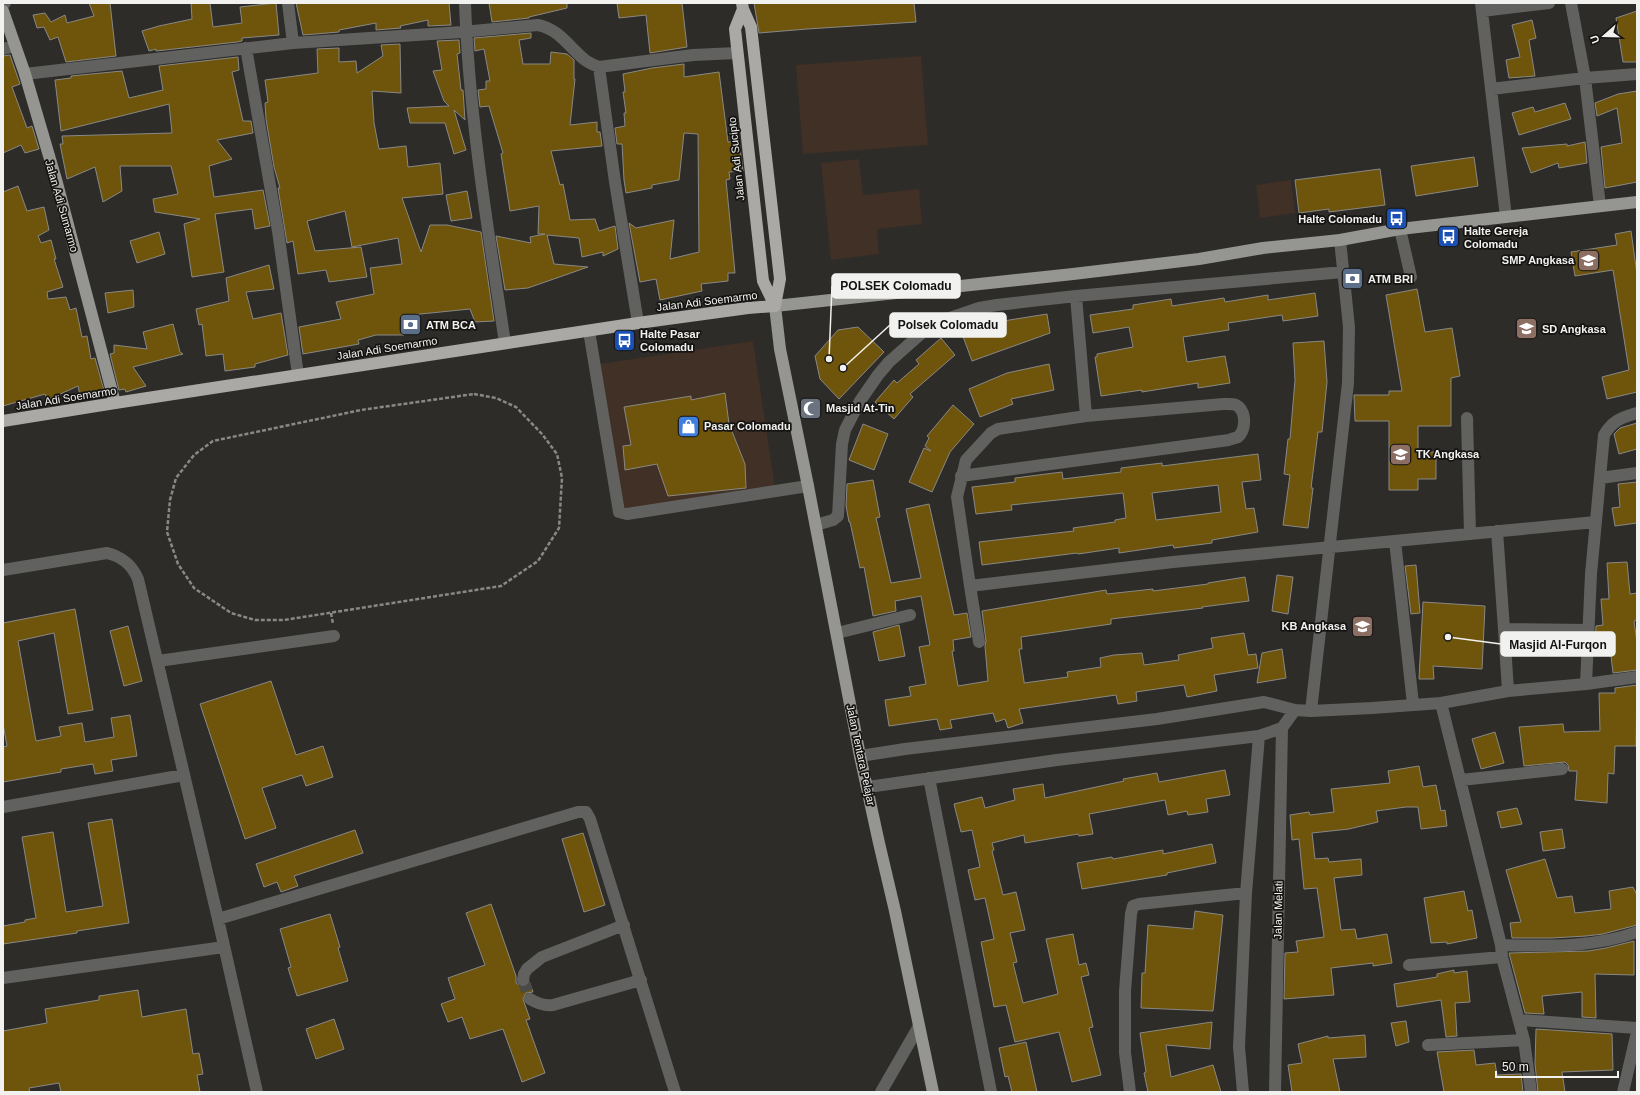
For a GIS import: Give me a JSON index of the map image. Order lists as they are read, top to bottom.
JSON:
{
  "streets": {
    "highway": ["Jalan Adi Sucipto", "Jalan Adi Soemarmo"],
    "main road": ["Jalan Adi Sumarmo", "Jalan Tentara Pelajar"],
    "street": ["Jalan Melati"]
  },
  "crossings": [
    ["Jalan Adi Sucipto", "Jalan Adi Soemarmo"],
    ["Jalan Adi Sucipto", "Jalan Tentara Pelajar"],
    ["Jalan Adi Sumarmo", "Jalan Adi Soemarmo"]
  ],
  "places": {
    "bus stop": ["Halte Colomadu", "Halte Gereja Colomadu", "Halte Pasar Colomadu"],
    "school or university": [
      "SMP Angkasa",
      "SD Angkasa",
      "TK Angkasa",
      "KB Angkasa"
    ],
    "bank": ["ATM BRI", "ATM BCA"],
    "other": ["POLSEK Colomadu", "Polsek Colomadu", "Masjid Al-Furqon"],
    "mosque": ["Masjid At-Tin"],
    "shop": ["Pasar Colomadu"]
  },
  "scale_bar": "50 m",
  "north": "left"
}
